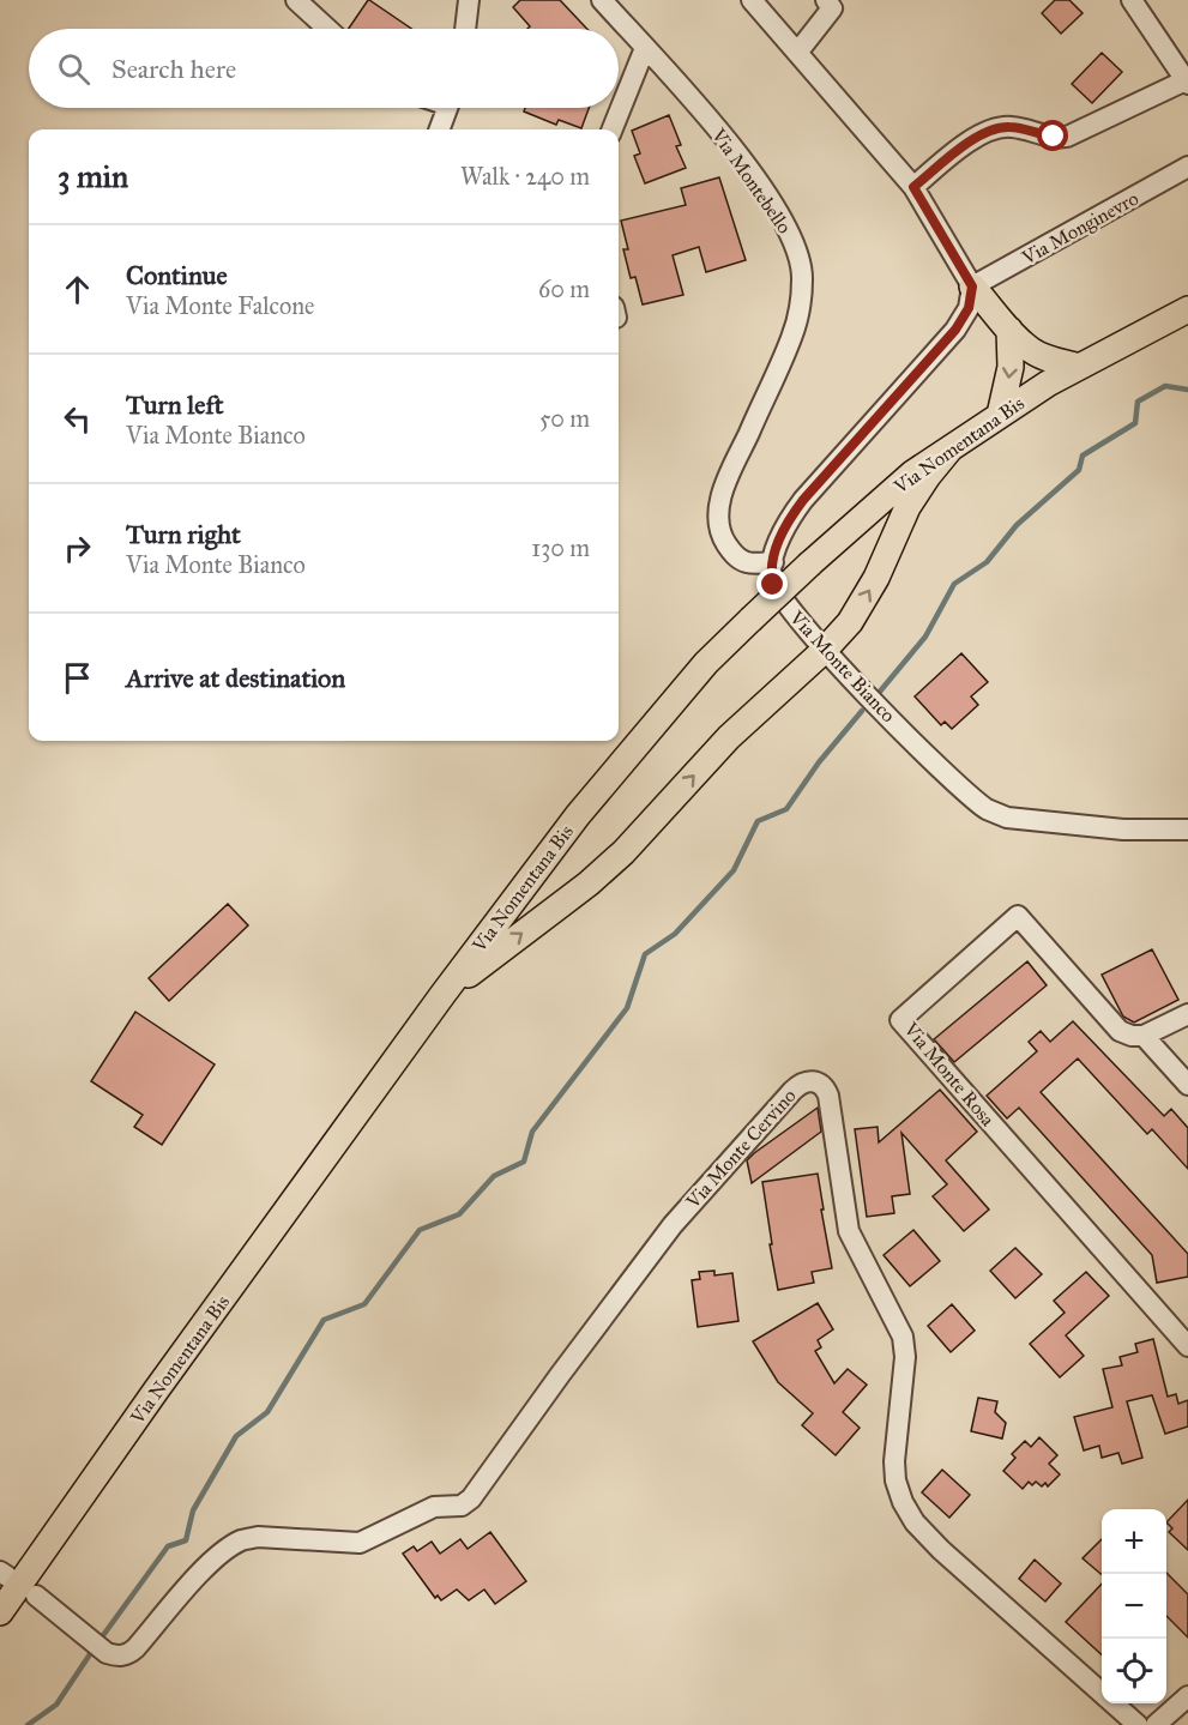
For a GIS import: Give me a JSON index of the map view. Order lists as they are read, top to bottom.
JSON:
{
  "streets": {
    "main road": ["Via Nomentana Bis"],
    "street": [
      "Via Montebello",
      "Via Monginevro",
      "Via Monte Bianco",
      "Via Monte Rosa",
      "Via Monte Cervino"
    ]
  },
  "crossings": [
    ["Via Montebello", "Via Monte Bianco"],
    ["Via Monginevro", "Via Monte Bianco"]
  ],
  "page": {
    "search": "Search here",
    "heading": ["3 min", "Walk · 240 m"],
    "list": [
      ["Continue", "Via Monte Falcone", "60 m"],
      ["Turn left", "Via Monte Bianco", "50 m"],
      ["Turn right", "Via Monte Bianco", "130 m"],
      "Arrive at destination"
    ],
    "map_buttons": ["+", "−"]
  }
}
